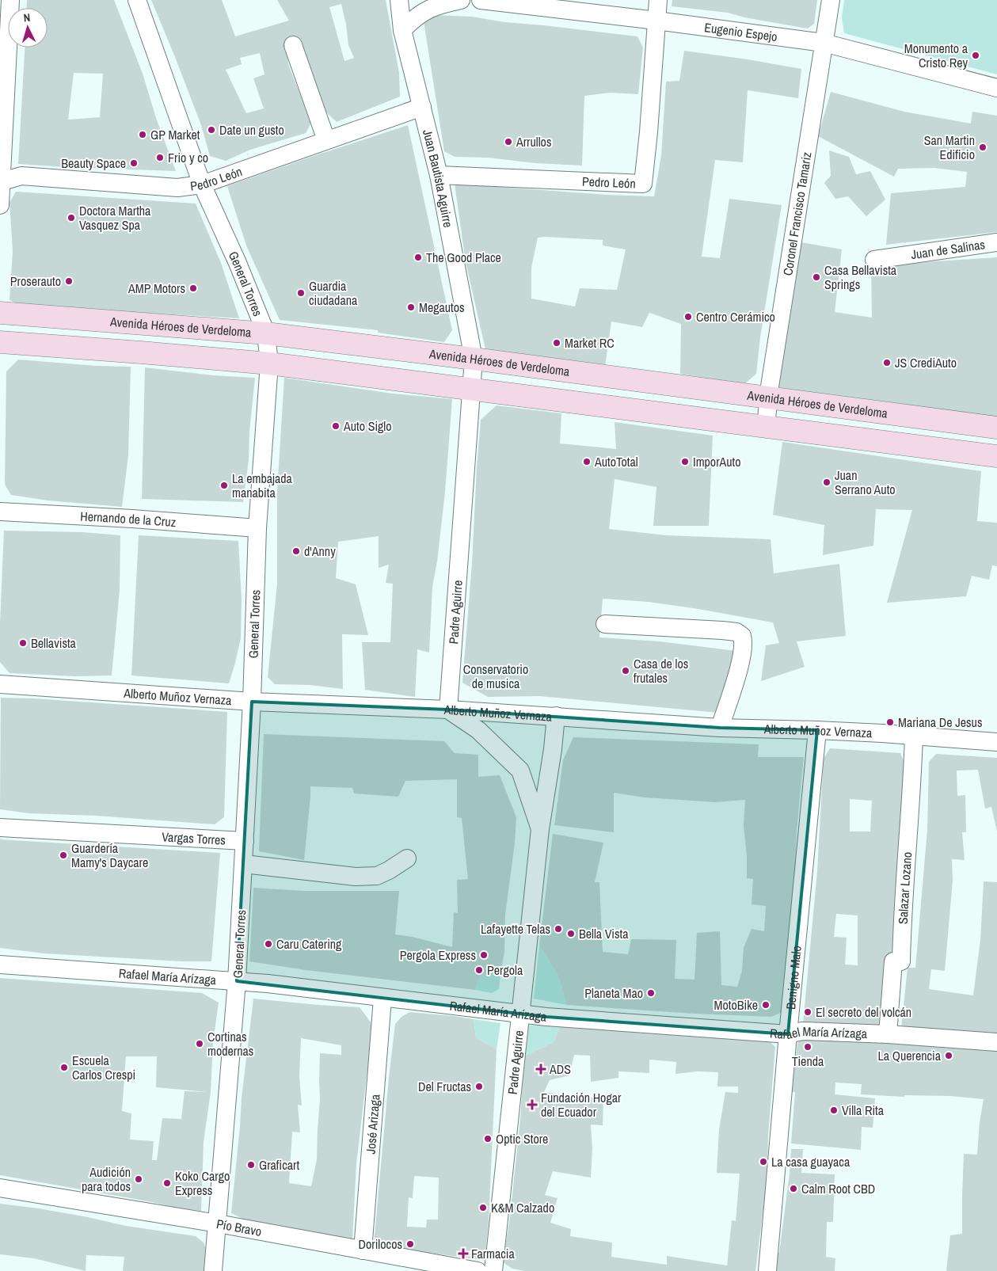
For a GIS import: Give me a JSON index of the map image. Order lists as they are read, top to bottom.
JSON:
{
  "streets": {
    "main road": ["Avenida Héroes de Verdeloma"],
    "street": [
      "Eugenio Espejo",
      "Pedro León",
      "Juan Bautista Aguirre",
      "Coronel Francisco Tamariz",
      "Juan de Salinas",
      "General Torres",
      "Hernando de la Cruz",
      "Padre Aguirre",
      "Alberto Muñoz Vernaza",
      "Vargas Torres",
      "Salazar Lozano",
      "Rafael María Arízaga",
      "Benigno Malo",
      "José Arizaga",
      "Pío Bravo"
    ]
  },
  "crossings": [
    ["Eugenio Espejo", "Pedro León"],
    ["Eugenio Espejo", "Coronel Francisco Tamariz"],
    ["Pedro León", "Juan Bautista Aguirre"],
    ["Pedro León", "General Torres"],
    ["Juan Bautista Aguirre", "Avenida Héroes de Verdeloma"],
    ["Juan Bautista Aguirre", "Padre Aguirre"],
    ["Coronel Francisco Tamariz", "Avenida Héroes de Verdeloma"],
    ["General Torres", "Avenida Héroes de Verdeloma"],
    ["General Torres", "Hernando de la Cruz"],
    ["General Torres", "Alberto Muñoz Vernaza"],
    ["General Torres", "Vargas Torres"],
    ["General Torres", "Rafael María Arízaga"],
    ["General Torres", "Pío Bravo"],
    ["Avenida Héroes de Verdeloma", "Padre Aguirre"],
    ["Padre Aguirre", "Alberto Muñoz Vernaza"],
    ["Padre Aguirre", "Rafael María Arízaga"],
    ["Alberto Muñoz Vernaza", "Salazar Lozano"],
    ["Alberto Muñoz Vernaza", "Benigno Malo"],
    ["Salazar Lozano", "Rafael María Arízaga"],
    ["Rafael María Arízaga", "Benigno Malo"],
    ["Rafael María Arízaga", "José Arizaga"],
    ["José Arizaga", "Pío Bravo"]
  ],
  "parks": ["Conservatorio de musica"],
  "places": {
    "other": [
      "Monumento a Cristo Rey",
      "Date un gusto",
      "GP Market",
      "Arrullos",
      "San Martin Edificio",
      "Frio y co",
      "Beauty Space",
      "Doctora Martha Vasquez Spa",
      "The Good Place",
      "Casa Bellavista Springs",
      "Proserauto",
      "AMP Motors",
      "Guardia ciudadana",
      "Megautos",
      "Centro Cerámico",
      "Market RC",
      "JS CrediAuto",
      "Auto Siglo",
      "AutoTotal",
      "ImporAuto",
      "Juan Serrano Auto",
      "La embajada manabita",
      "d'Anny",
      "Bellavista",
      "Casa de los frutales",
      "Mariana De Jesus",
      "Guardería Mamy's Daycare",
      "Lafayette Telas",
      "Bella Vista",
      "Caru Catering",
      "Pergola Express",
      "Pergola",
      "Planeta Mao",
      "MotoBike",
      "El secreto del volcán",
      "Cortinas modernas",
      "Tienda",
      "La Querencia",
      "Escuela Carlos Crespi",
      "Del Fructas",
      "Villa Rita",
      "Optic Store",
      "La casa guayaca",
      "Graficart",
      "Audición para todos",
      "Koko Cargo Express",
      "Calm Root CBD",
      "K&M Calzado",
      "Dorilocos"
    ],
    "health": ["ADS", "Fundación Hogar del Ecuador", "Farmacia"]
  },
  "north": "top"
}
